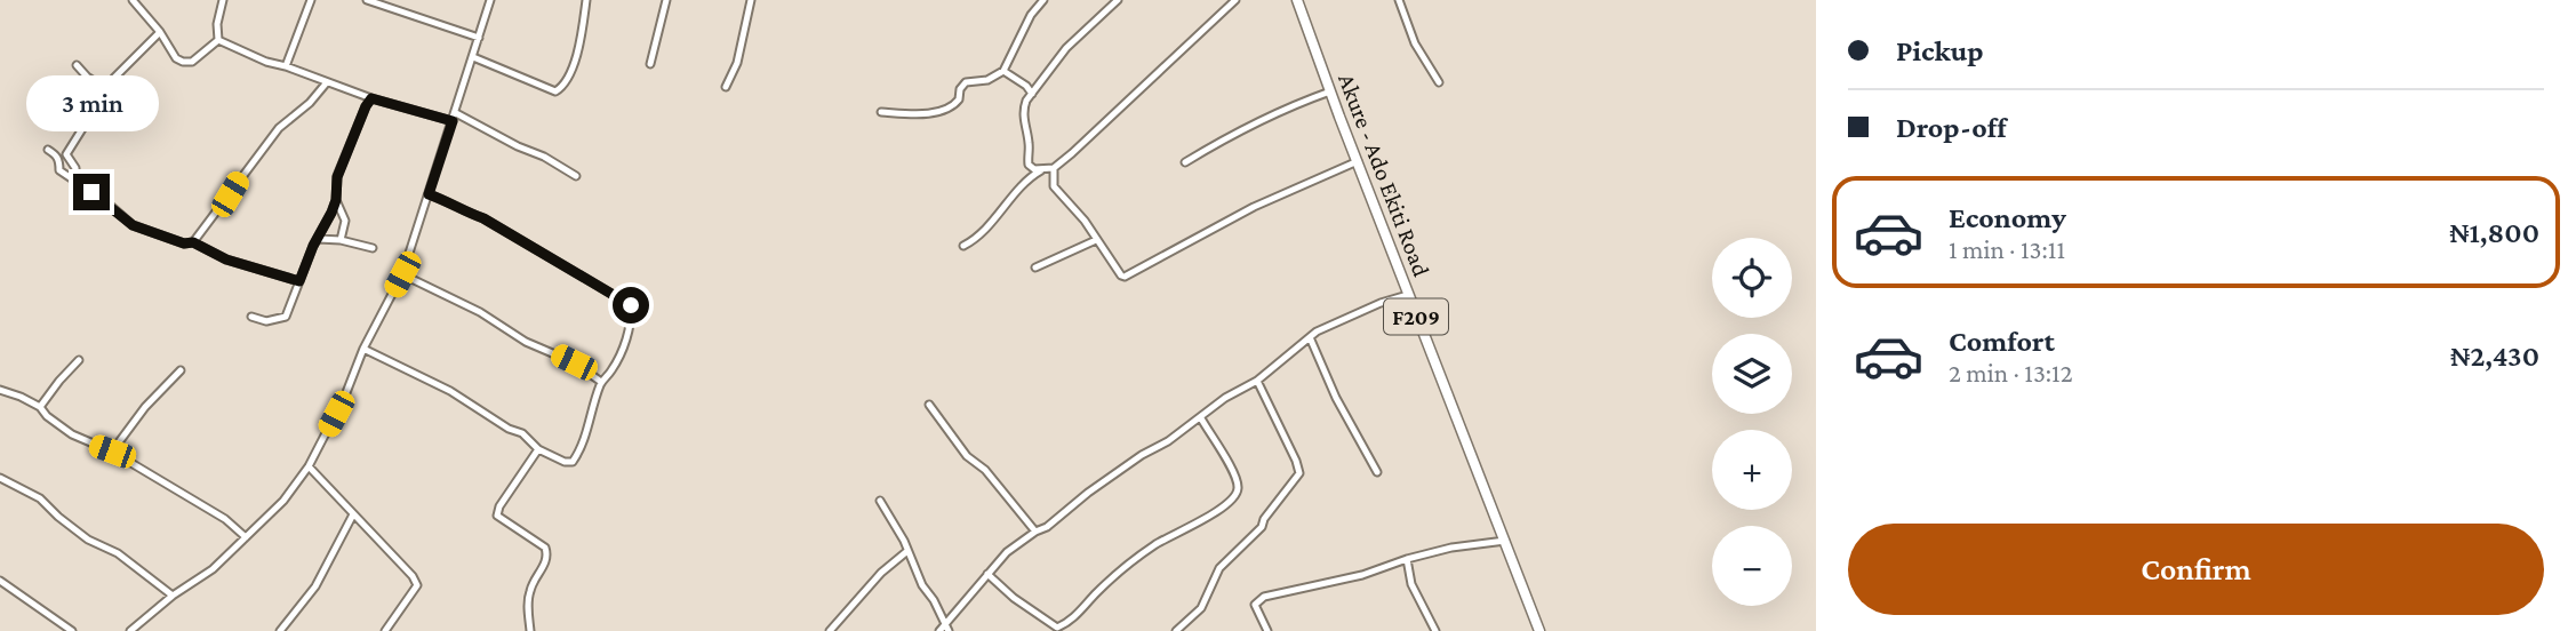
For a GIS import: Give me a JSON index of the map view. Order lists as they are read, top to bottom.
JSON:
{
  "streets": {
    "main road": ["Akure - Ado Ekiti Road", "F209"]
  },
  "page": {
    "banner": ["Pickup", "Drop-off"],
    "bubble": "3 min",
    "list": [
      {
        "name": "Economy",
        "note": "1 min · 13:11",
        "value": "₦1,800"
      },
      {
        "name": "Comfort",
        "note": "2 min · 13:12",
        "value": "₦2,430"
      }
    ],
    "map_buttons": ["+", "−"],
    "buttons": "Confirm"
  }
}
